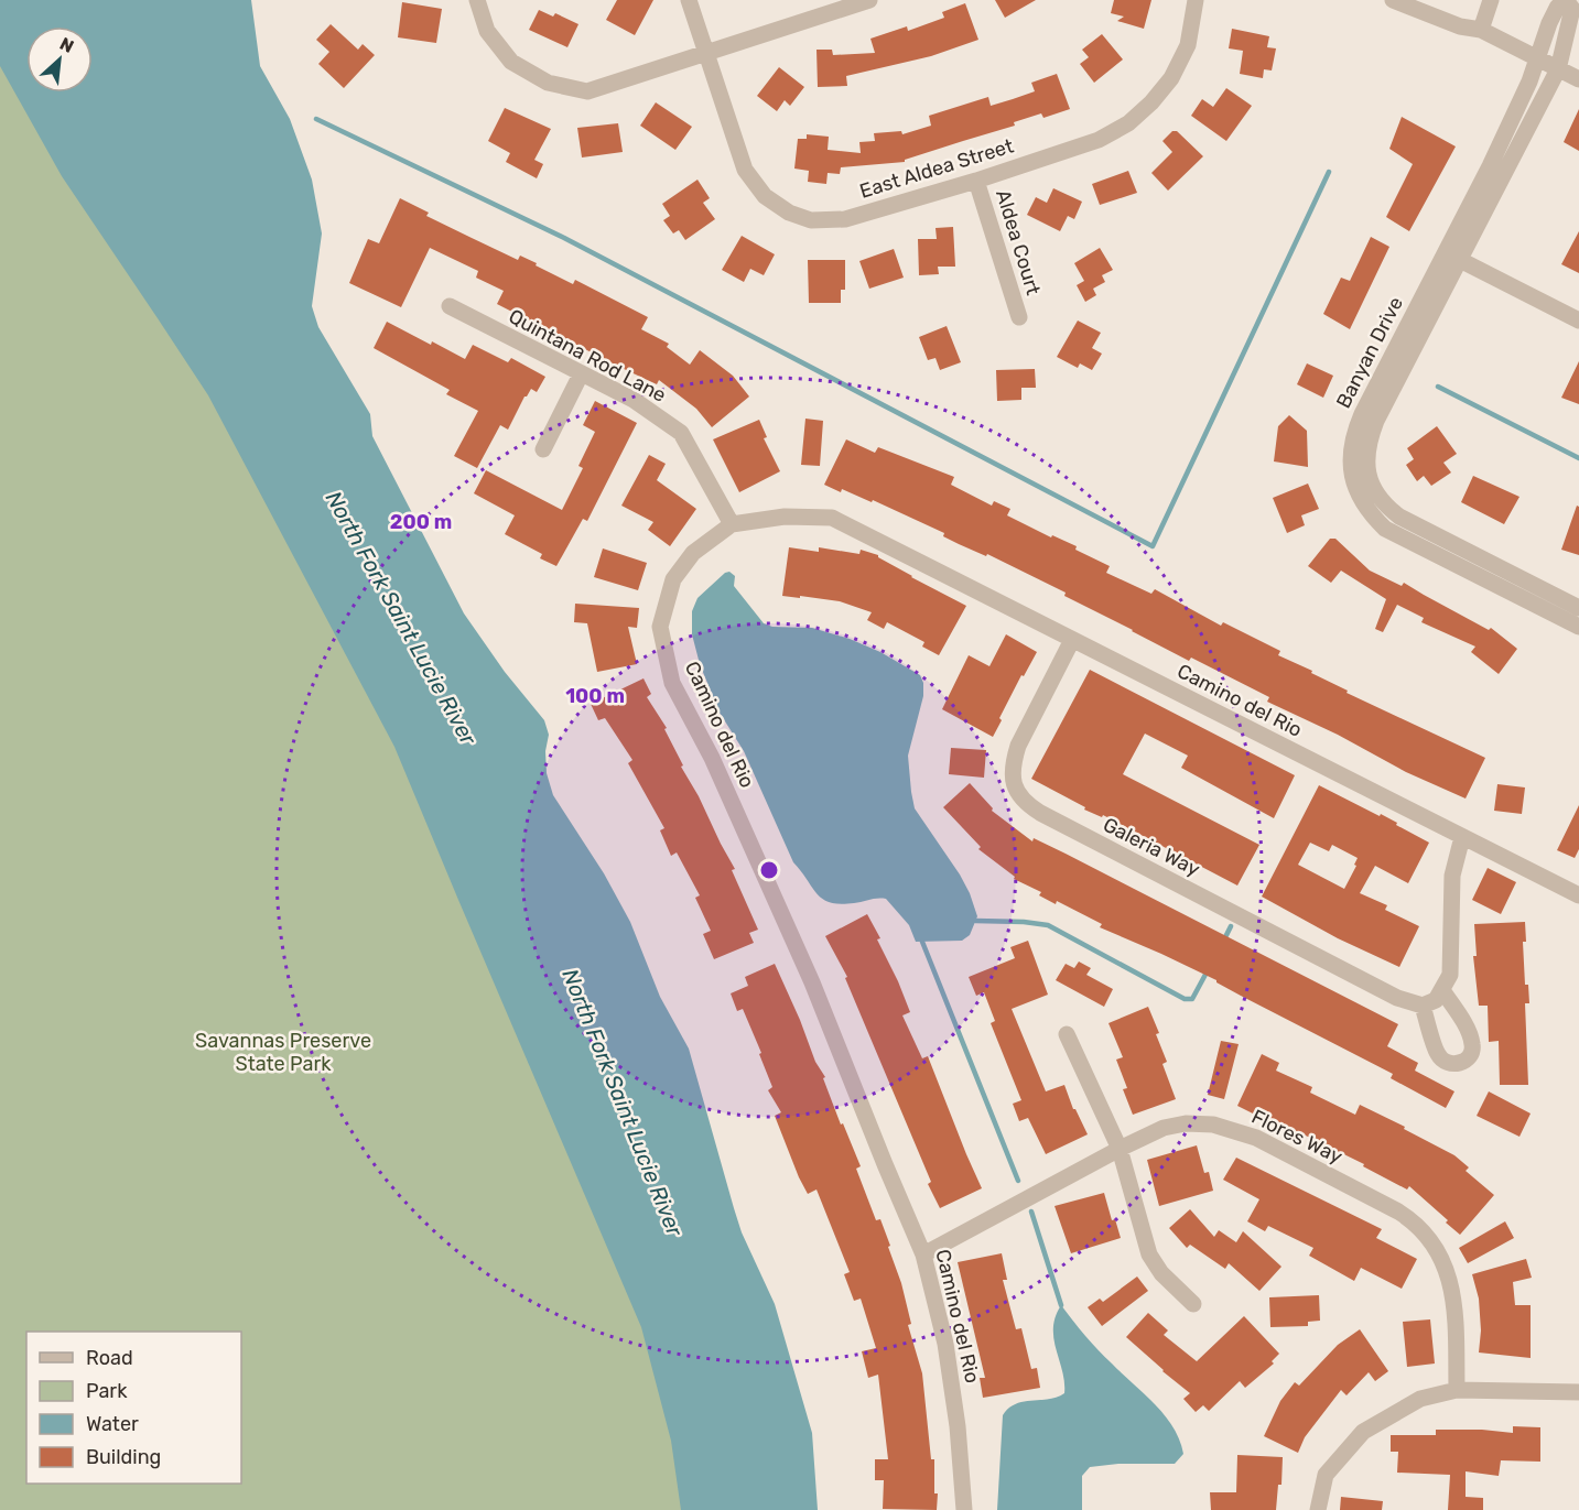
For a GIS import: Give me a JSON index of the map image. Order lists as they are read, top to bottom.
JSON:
{
  "streets": {
    "street": [
      "East Aldea Street",
      "Aldea Court",
      "Banyan Drive",
      "Quintana Rod Lane",
      "Camino del Rio",
      "Galeria Way",
      "Flores Way"
    ]
  },
  "crossings": [
    ["East Aldea Street", "Aldea Court"],
    ["Quintana Rod Lane", "Camino del Rio"],
    ["Camino del Rio", "Galeria Way"],
    ["Camino del Rio", "Flores Way"]
  ],
  "water": ["North Fork Saint Lucie River"],
  "parks": ["Savannas Preserve State Park"],
  "legend": [
    "Road",
    "Park",
    "Water",
    "Building"
  ],
  "north": "top right",
  "rings": ["200 m", "100 m"]
}
